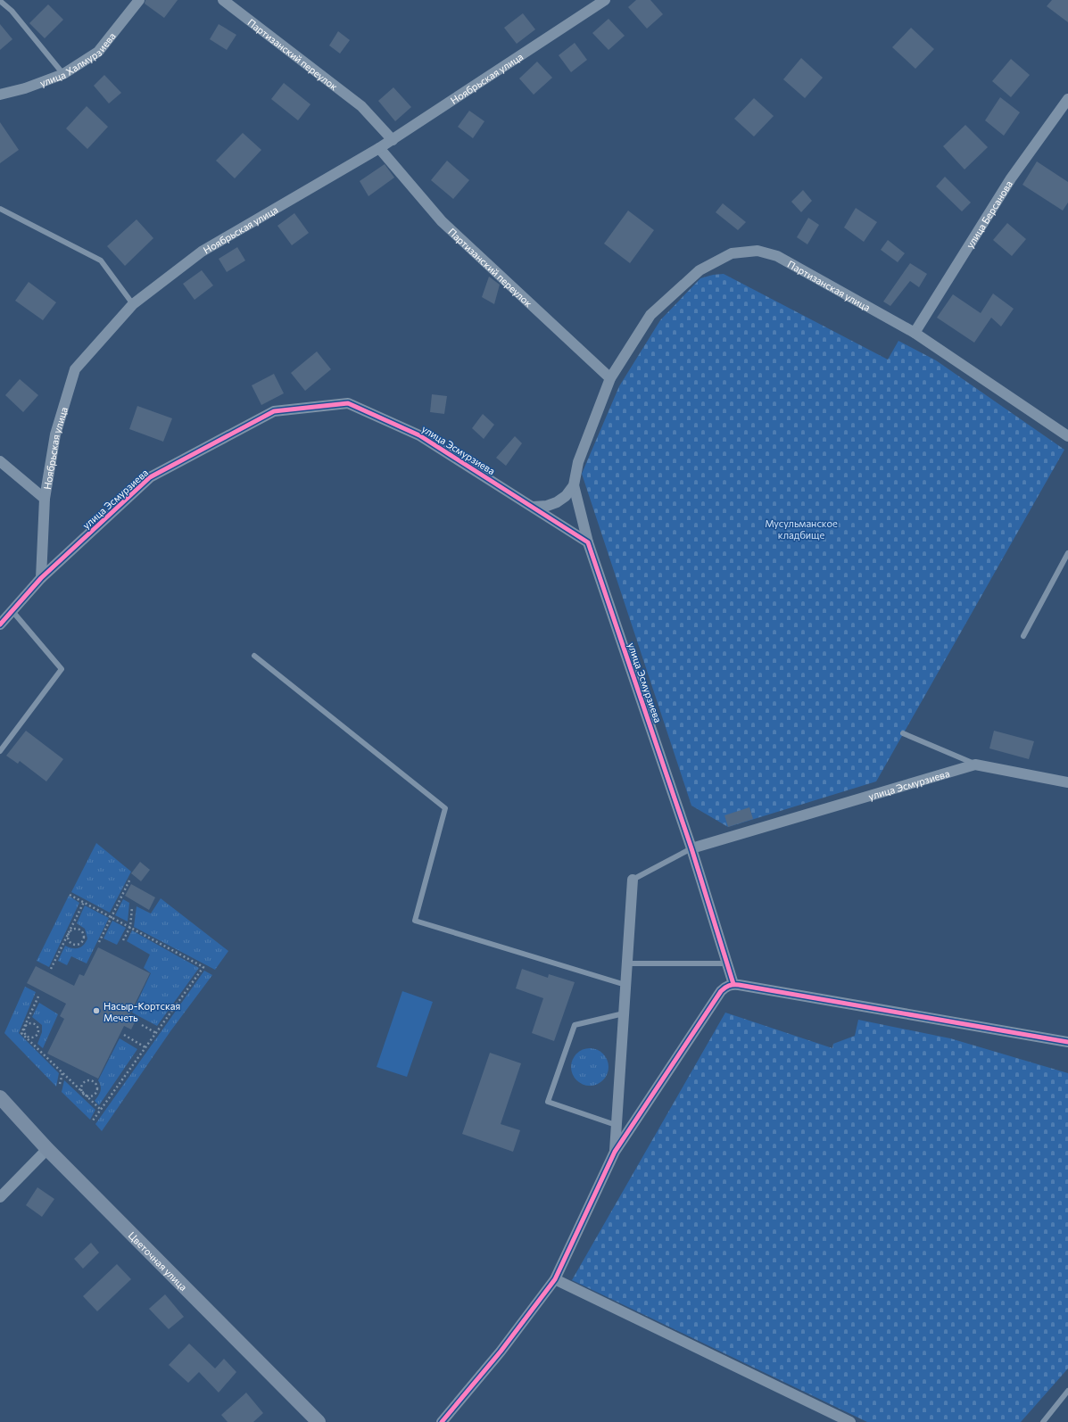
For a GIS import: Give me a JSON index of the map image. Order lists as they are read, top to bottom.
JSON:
{
  "streets": {
    "street": [
      "Партизанский переулок",
      "улица Халмурзиева",
      "Ноябрьская улица",
      "улица Берсанова",
      "Партизанская улица",
      "улица Эсмурзиева",
      "Цветочная улица"
    ]
  },
  "crossings": [
    ["Партизанский переулок", "Ноябрьская улица"],
    ["Партизанский переулок", "Партизанская улица"],
    ["Ноябрьская улица", "улица Эсмурзиева"],
    ["улица Берсанова", "Партизанская улица"]
  ],
  "parks": ["Мусульманское кладбище"],
  "places": ["Насыр-Кортская Мечеть"]
}
